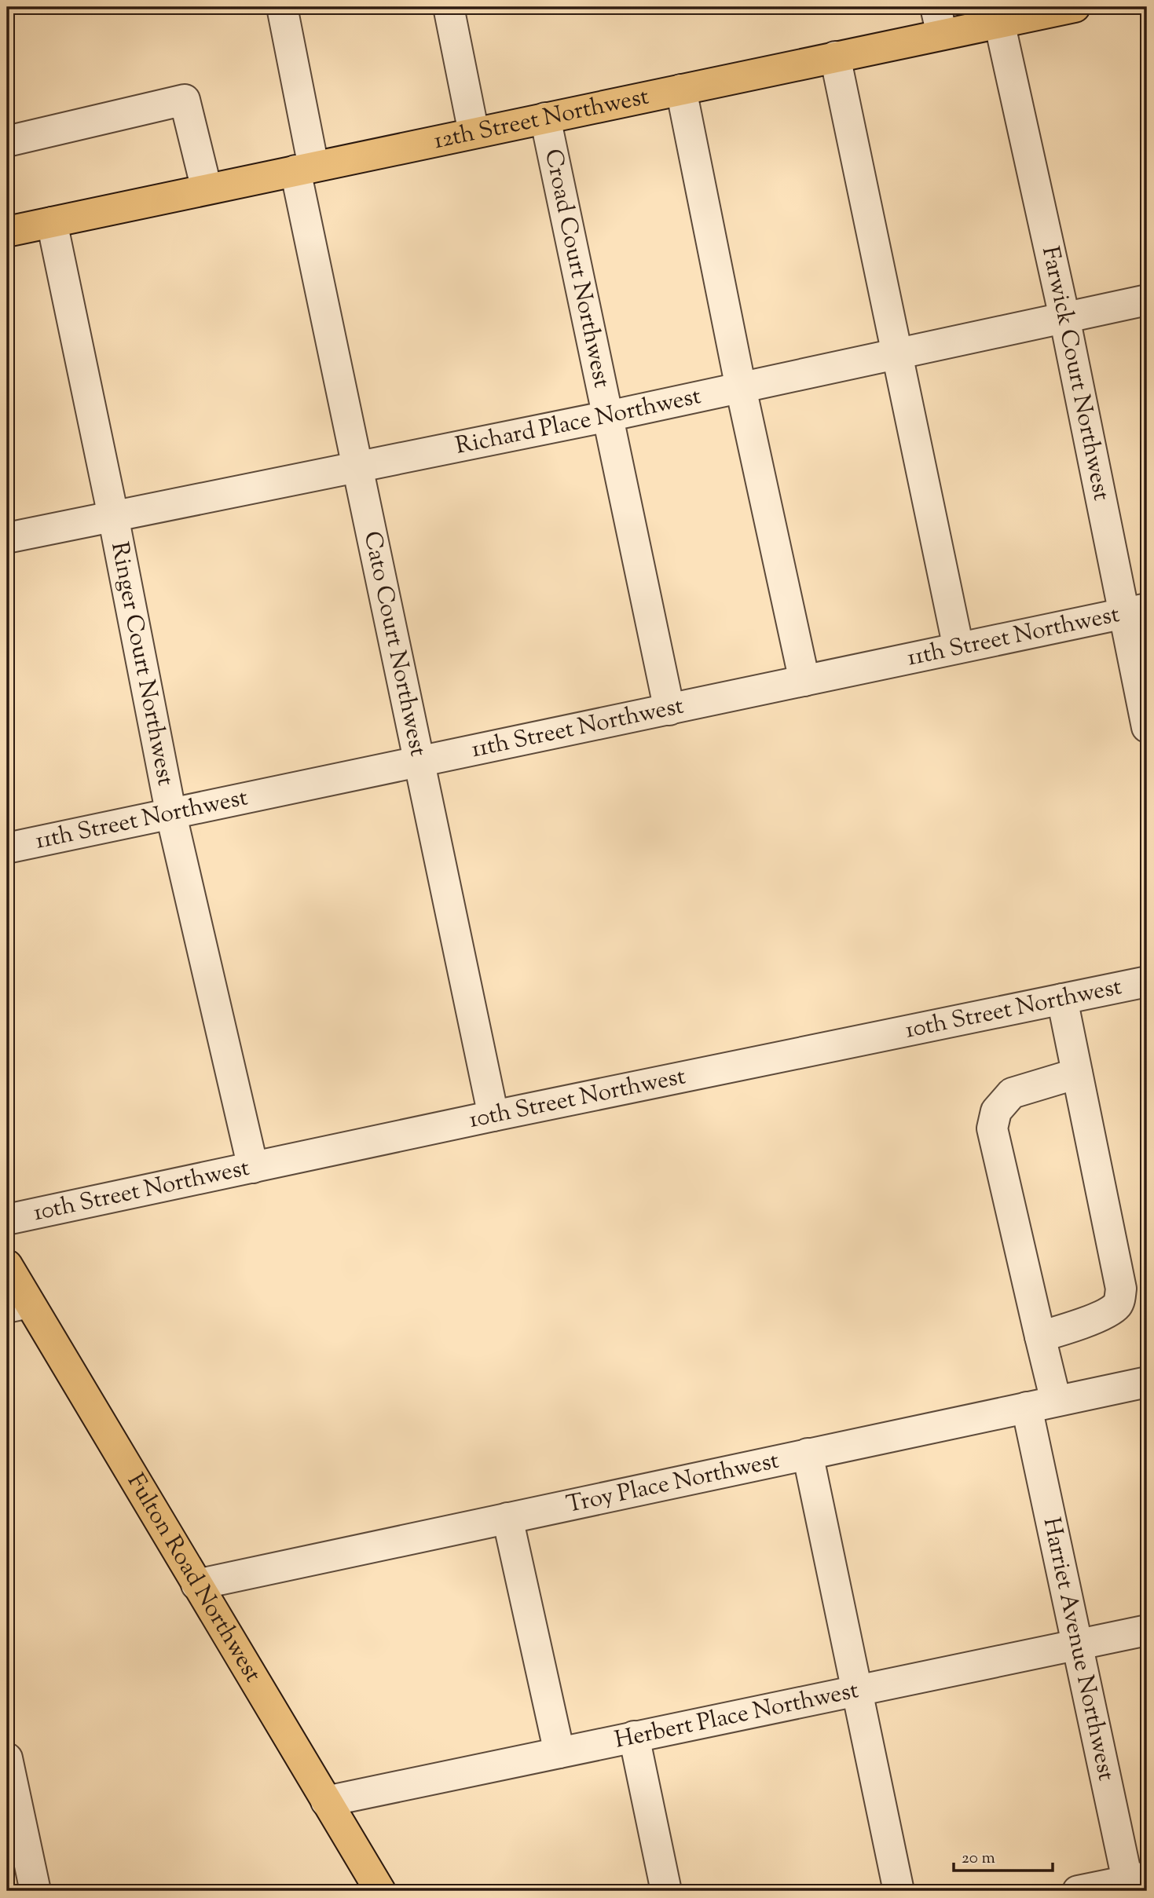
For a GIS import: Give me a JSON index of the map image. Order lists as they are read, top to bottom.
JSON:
{
  "streets": {
    "main road": ["12th Street Northwest", "Fulton Road Northwest"],
    "street": [
      "Croad Court Northwest",
      "Farwick Court Northwest",
      "Richard Place Northwest",
      "11th Street Northwest",
      "Cato Court Northwest",
      "Ringer Court Northwest",
      "10th Street Northwest",
      "Troy Place Northwest",
      "Harriet Avenue Northwest",
      "Herbert Place Northwest"
    ]
  },
  "crossings": [
    ["12th Street Northwest", "Croad Court Northwest"],
    ["12th Street Northwest", "Farwick Court Northwest"],
    ["12th Street Northwest", "Cato Court Northwest"],
    ["12th Street Northwest", "Ringer Court Northwest"],
    ["Croad Court Northwest", "Richard Place Northwest"],
    ["Croad Court Northwest", "11th Street Northwest"],
    ["Farwick Court Northwest", "Richard Place Northwest"],
    ["Farwick Court Northwest", "11th Street Northwest"],
    ["Richard Place Northwest", "Cato Court Northwest"],
    ["Richard Place Northwest", "Ringer Court Northwest"],
    ["11th Street Northwest", "Cato Court Northwest"],
    ["11th Street Northwest", "Ringer Court Northwest"],
    ["Cato Court Northwest", "10th Street Northwest"],
    ["Ringer Court Northwest", "10th Street Northwest"],
    ["Troy Place Northwest", "Fulton Road Northwest"],
    ["Troy Place Northwest", "Harriet Avenue Northwest"],
    ["Fulton Road Northwest", "Herbert Place Northwest"],
    ["Harriet Avenue Northwest", "Herbert Place Northwest"]
  ],
  "scale_bar": "20 m"
}
